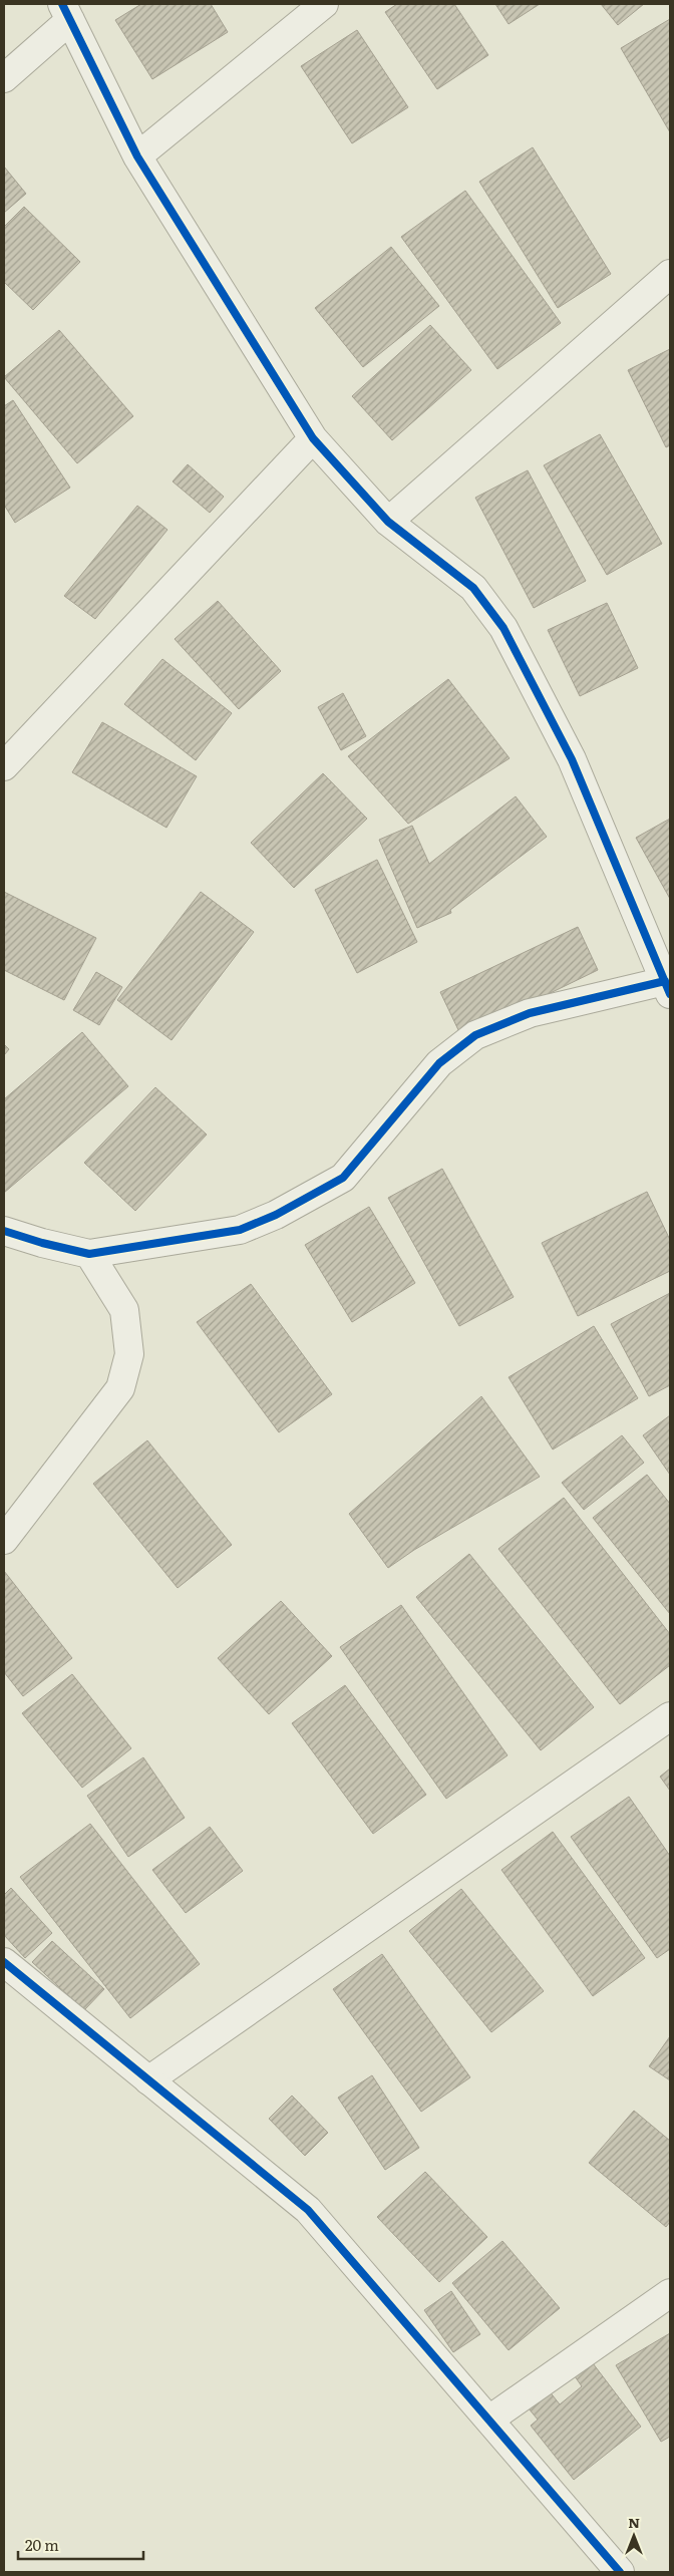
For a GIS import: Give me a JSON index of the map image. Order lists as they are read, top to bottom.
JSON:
{
  "scale_bar": "20 m",
  "north": "top"
}
